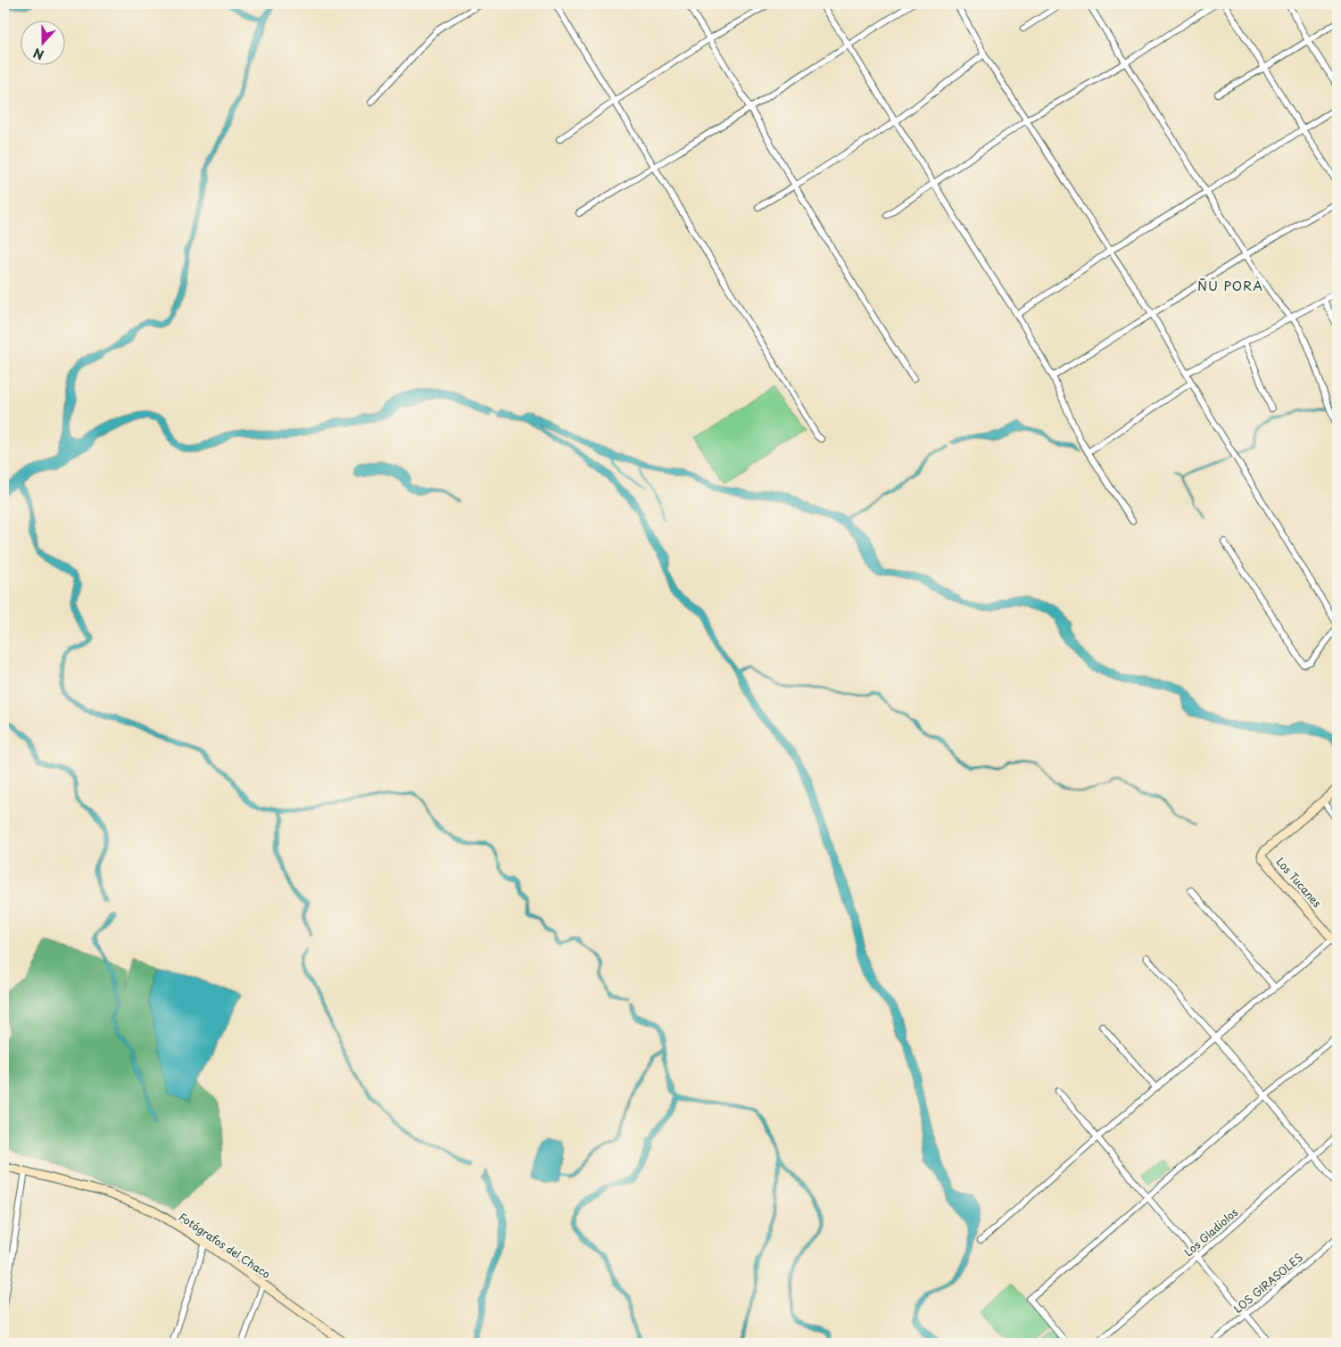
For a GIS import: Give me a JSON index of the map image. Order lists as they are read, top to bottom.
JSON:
{
  "streets": {
    "street": [
      "Los Tucanes",
      "Los Gladiolos",
      "Fotógrafos del Chaco",
      "LOS GIRASOLES"
    ]
  },
  "districts": ["ÑU PORA"],
  "north": "bottom"
}
